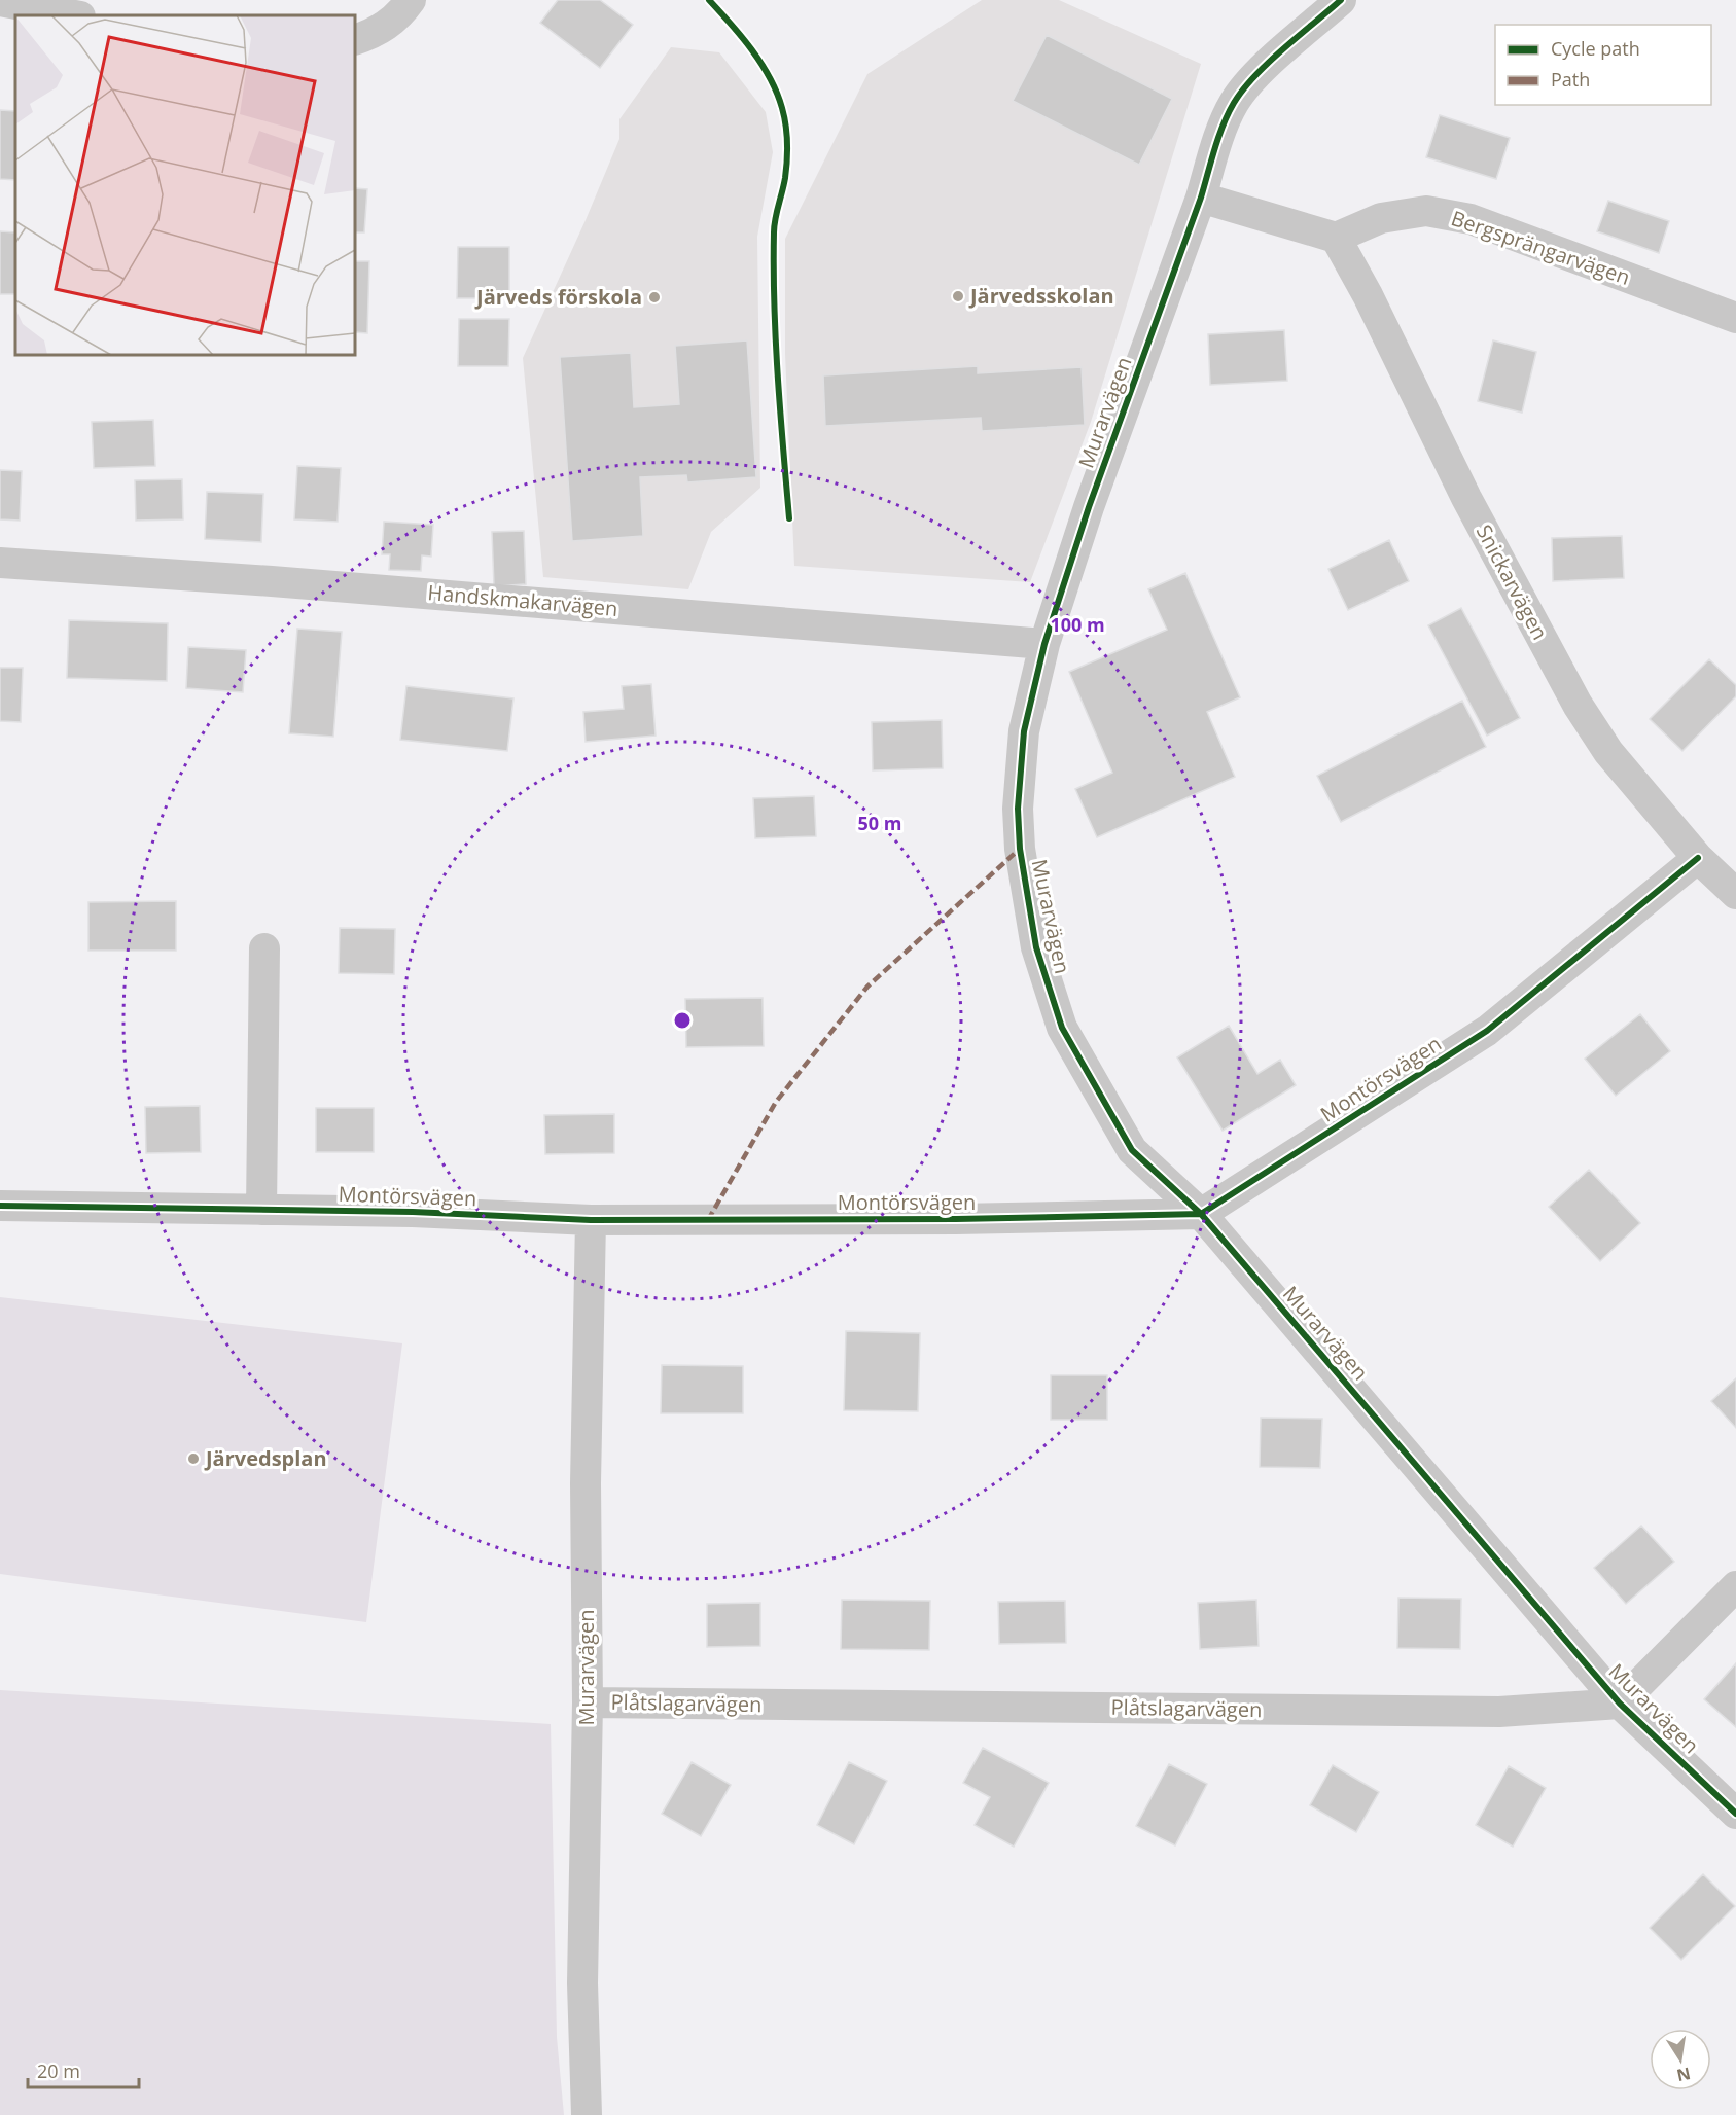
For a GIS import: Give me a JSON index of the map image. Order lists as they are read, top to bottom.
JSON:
{
  "streets": {
    "street": [
      "Bergsprängarvägen",
      "Murarvägen",
      "Snickarvägen",
      "Handskmakarvägen",
      "Montörsvägen",
      "Plåtslagarvägen"
    ]
  },
  "crossings": [
    ["Bergsprängarvägen", "Snickarvägen"],
    ["Murarvägen", "Handskmakarvägen"],
    ["Murarvägen", "Montörsvägen"],
    ["Murarvägen", "Plåtslagarvägen"],
    ["Snickarvägen", "Montörsvägen"]
  ],
  "places": ["Järvedsskolan", "Järveds förskola", "Järvedsplan"],
  "legend": ["Cycle path", "Path"],
  "scale_bar": "20 m",
  "north": "bottom",
  "rings": ["100 m", "50 m"]
}
